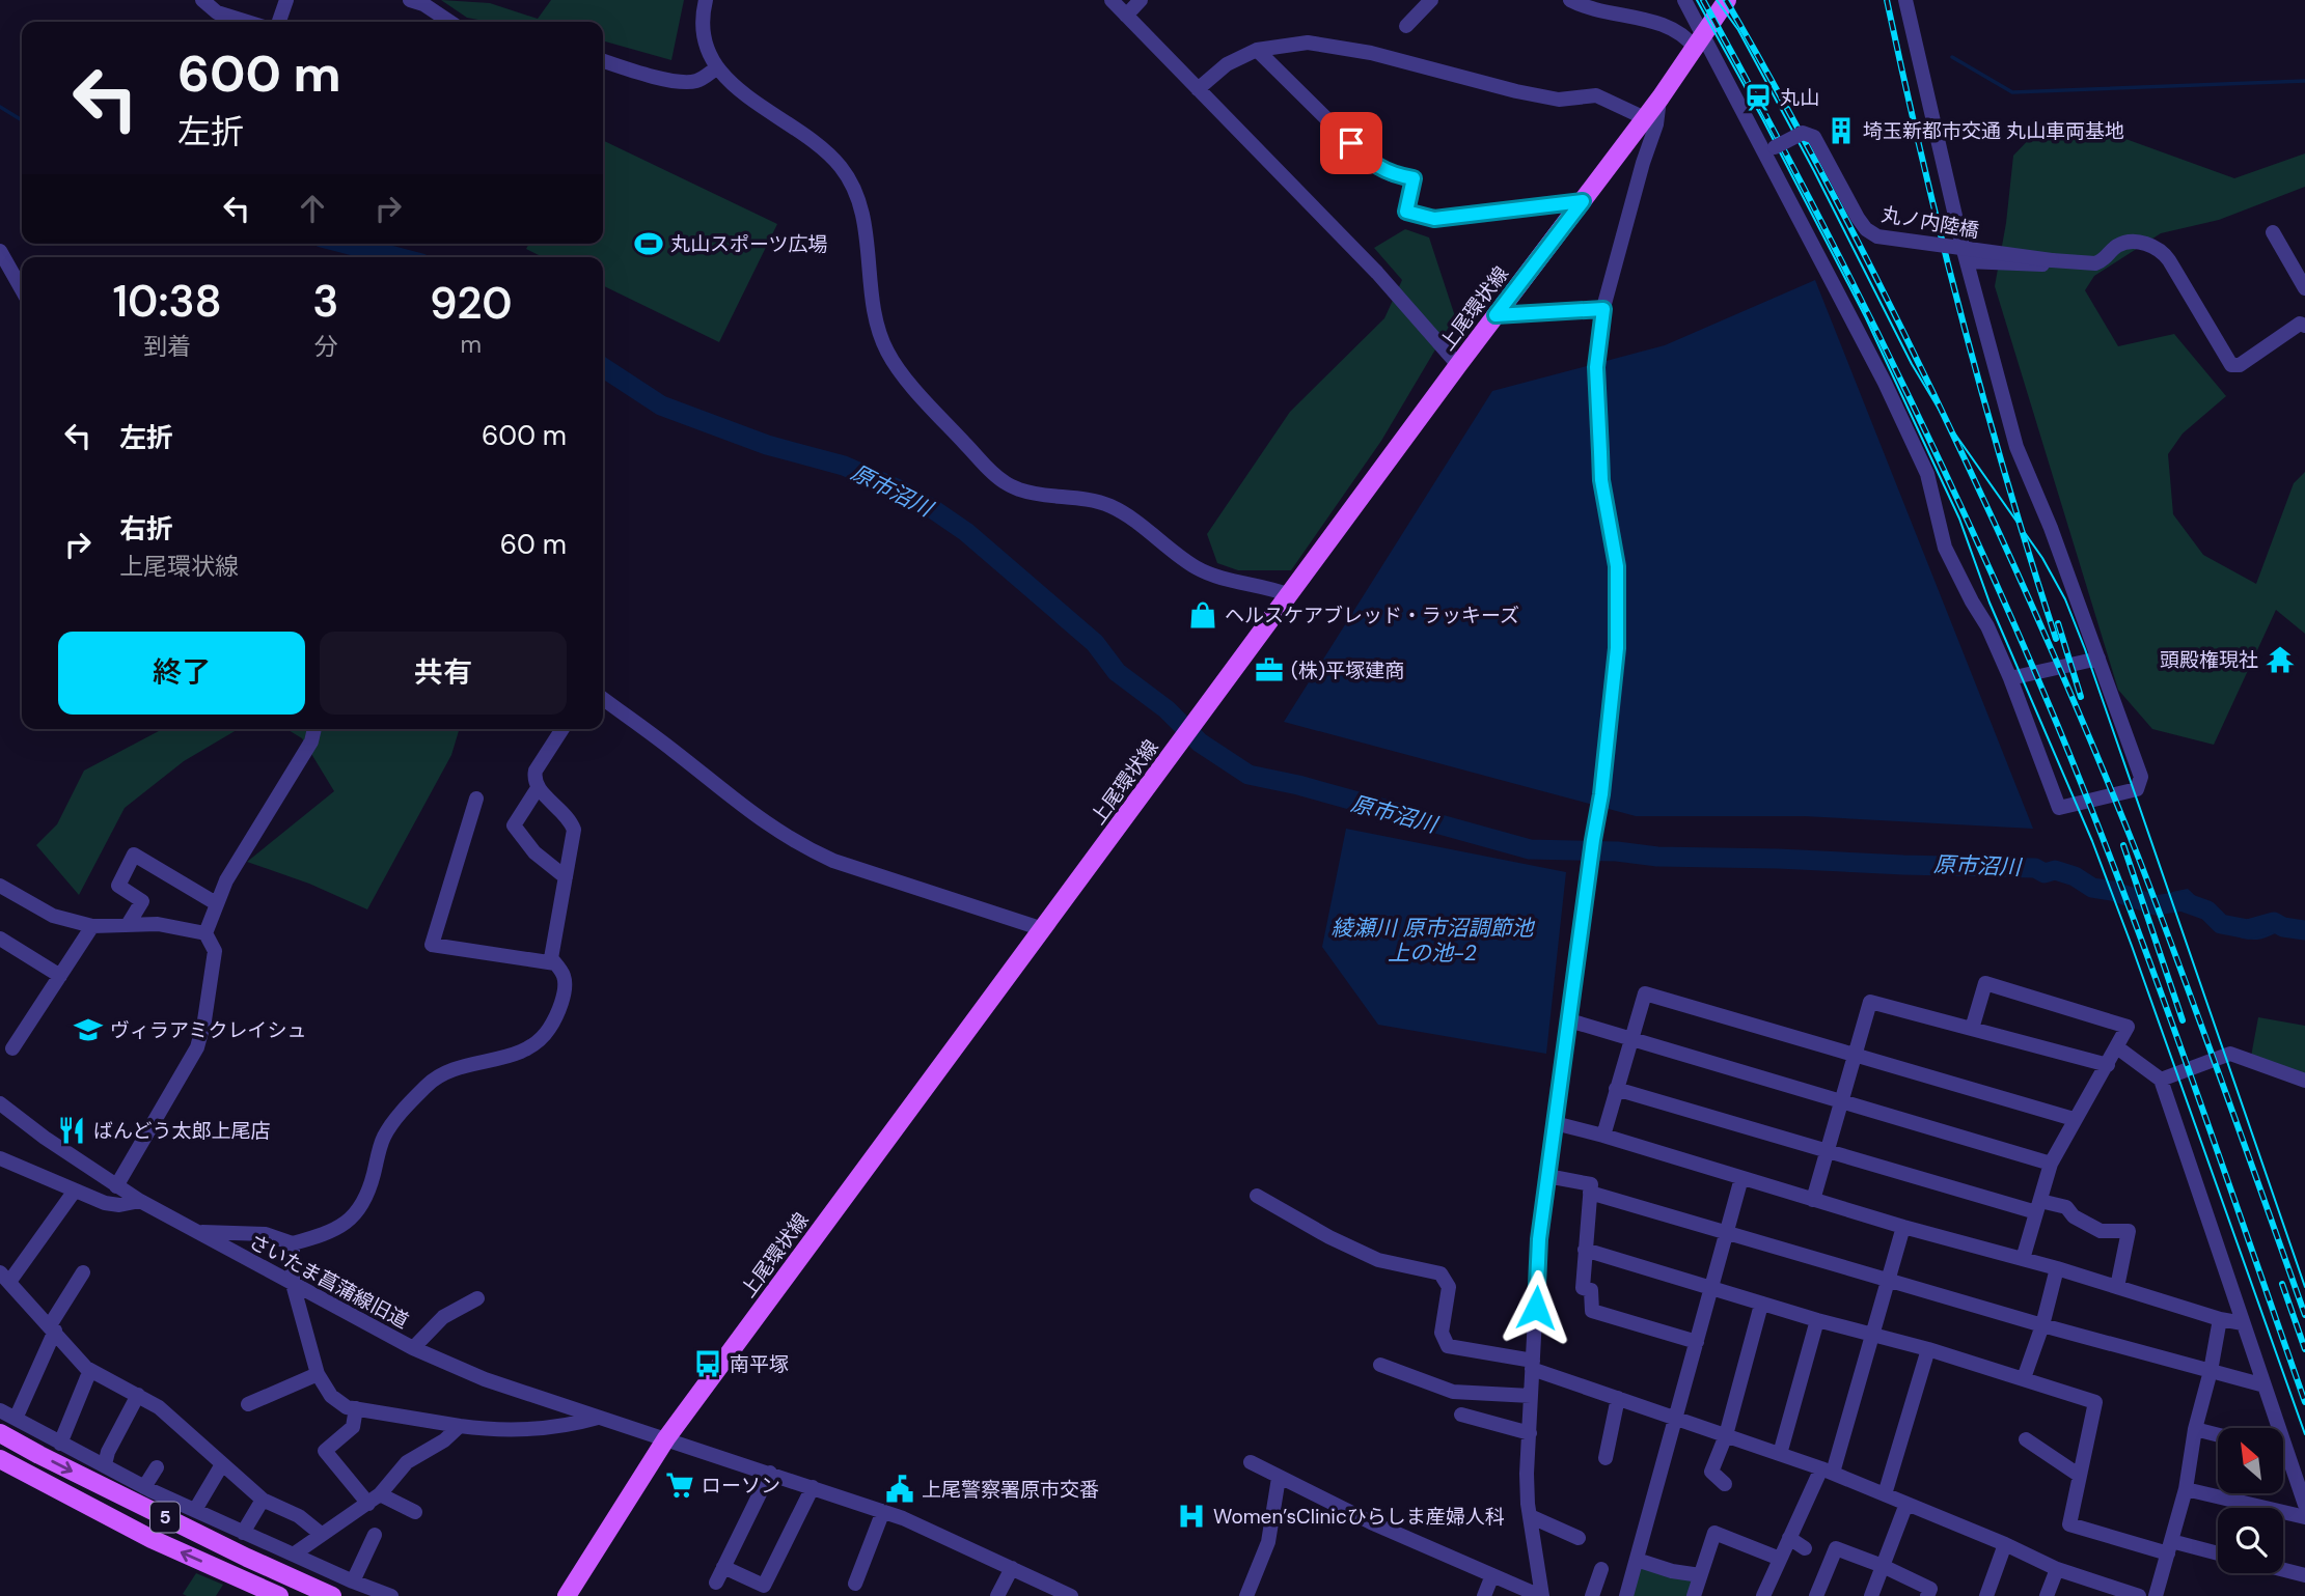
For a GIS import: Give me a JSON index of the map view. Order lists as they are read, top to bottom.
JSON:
{
  "streets": {
    "main road": ["上尾環状線", "5"],
    "street": ["丸ノ内陸橋", "さいたま菖蒲線旧道"]
  },
  "crossings": [
    ["上尾環状線", "さいたま菖蒲線旧道"]
  ],
  "water": ["原市沼川", "綾瀬川 原市沼調節池 上の池-2"],
  "places": {
    "station": ["丸山"],
    "building": ["埼玉新都市交通 丸山車両基地"],
    "sports": ["丸山スポーツ広場"],
    "shop": ["ヘルスケアブレッド・ラッキーズ"],
    "temple": ["頭殿権現社"],
    "office": ["(株)平塚建商"],
    "school or university": ["ヴィラアミクレイシュ"],
    "restaurant": ["ばんどう太郎上尾店"],
    "bus stop": ["南平塚"],
    "supermarket": ["ローソン"],
    "public building": ["上尾警察署原市交番"],
    "hospital": ["Women’sClinicひらしま産婦人科"]
  },
  "north": "top left",
  "page": {
    "turn": ["600 m", "左折"],
    "eta": [
      "10:38",
      "到着",
      "3",
      "分",
      "920",
      "m"
    ],
    "list": [
      {
        "name": "左折",
        "value": "600 m"
      },
      {
        "name": "右折",
        "note": "上尾環状線",
        "value": "60 m"
      }
    ],
    "buttons": ["終了", "共有"]
  }
}
